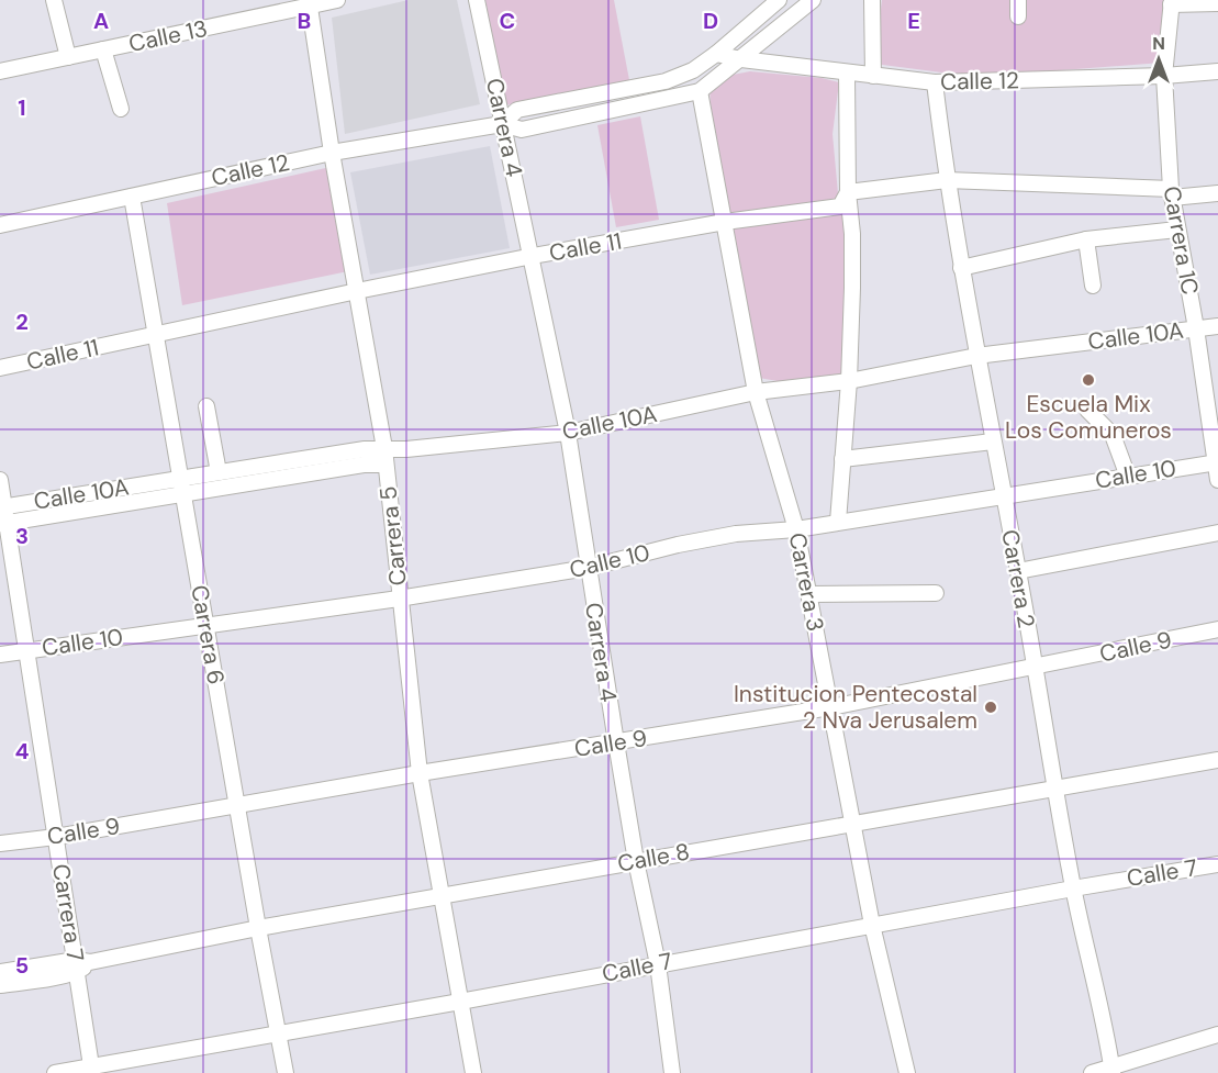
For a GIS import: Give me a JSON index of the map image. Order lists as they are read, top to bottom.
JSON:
{
  "streets": {
    "street": [
      "Calle 13",
      "Calle 12",
      "Carrera 4",
      "Carrera 1C",
      "Calle 11",
      "Calle 10A",
      "Calle 10",
      "Carrera 5",
      "Carrera 2",
      "Carrera 3",
      "Carrera 6",
      "Calle 9",
      "Calle 8",
      "Calle 7",
      "Carrera 7"
    ]
  },
  "crossings": [
    ["Calle 13", "Carrera 5"],
    ["Calle 12", "Carrera 4"],
    ["Calle 12", "Carrera 1C"],
    ["Calle 12", "Carrera 5"],
    ["Calle 12", "Carrera 2"],
    ["Calle 12", "Carrera 3"],
    ["Calle 12", "Carrera 6"],
    ["Carrera 4", "Calle 11"],
    ["Carrera 4", "Calle 10A"],
    ["Carrera 4", "Calle 10"],
    ["Carrera 4", "Calle 9"],
    ["Carrera 4", "Calle 8"],
    ["Carrera 4", "Calle 7"],
    ["Carrera 1C", "Calle 11"],
    ["Carrera 1C", "Calle 10A"],
    ["Carrera 1C", "Calle 10"],
    ["Calle 11", "Carrera 5"],
    ["Calle 11", "Carrera 2"],
    ["Calle 11", "Carrera 3"],
    ["Calle 11", "Carrera 6"],
    ["Calle 10A", "Carrera 5"],
    ["Calle 10A", "Carrera 2"],
    ["Calle 10A", "Carrera 3"],
    ["Calle 10A", "Carrera 6"],
    ["Calle 10A", "Carrera 7"],
    ["Calle 10", "Carrera 5"],
    ["Calle 10", "Carrera 2"],
    ["Calle 10", "Carrera 3"],
    ["Calle 10", "Carrera 6"],
    ["Calle 10", "Carrera 7"],
    ["Carrera 5", "Calle 9"],
    ["Carrera 5", "Calle 8"],
    ["Carrera 5", "Calle 7"],
    ["Carrera 2", "Calle 9"],
    ["Carrera 2", "Calle 8"],
    ["Carrera 2", "Calle 7"],
    ["Carrera 3", "Calle 9"],
    ["Carrera 3", "Calle 8"],
    ["Carrera 3", "Calle 7"],
    ["Carrera 6", "Calle 9"],
    ["Carrera 6", "Calle 8"],
    ["Carrera 6", "Calle 7"],
    ["Calle 9", "Carrera 7"],
    ["Calle 8", "Carrera 7"],
    ["Calle 7", "Carrera 7"]
  ],
  "places": ["Escuela Mix Los Comuneros", "Institucion Pentecostal 2 Nva Jerusalem"],
  "north": "top",
  "grid": {
    "columns": [
      "A",
      "B",
      "C",
      "D",
      "E"
    ],
    "rows": [
      "1",
      "2",
      "3",
      "4",
      "5"
    ]
  }
}
